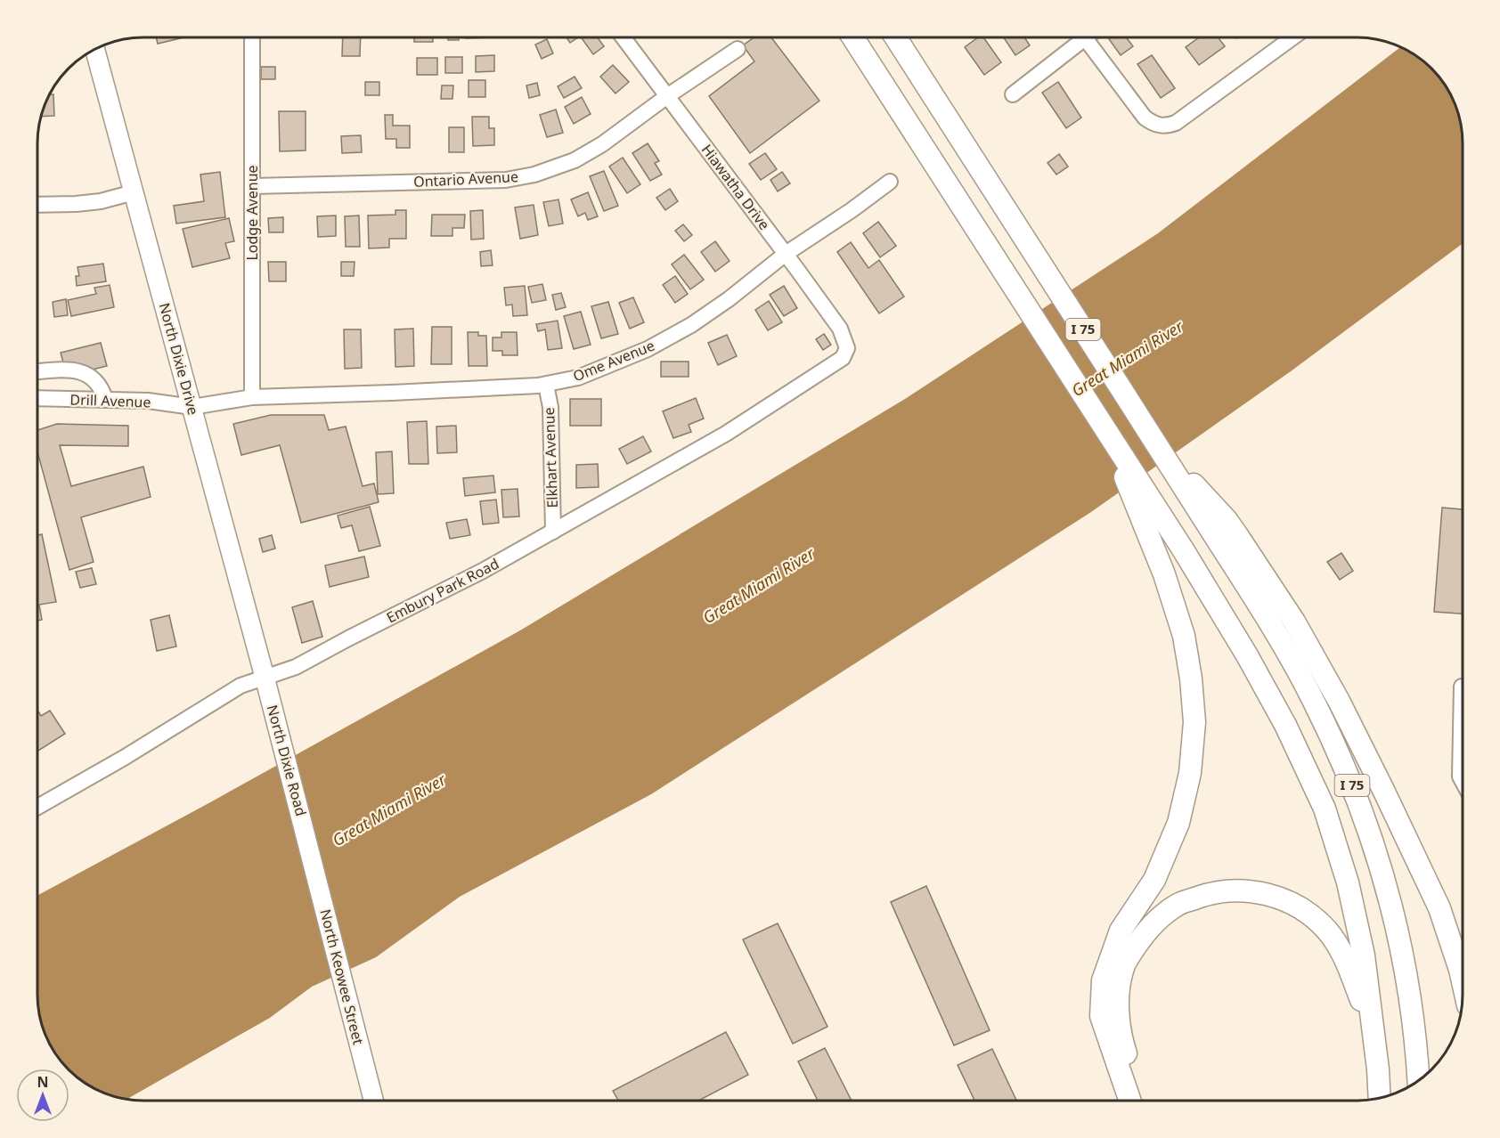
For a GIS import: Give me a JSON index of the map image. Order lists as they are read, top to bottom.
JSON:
{
  "streets": {
    "highway": ["I 75"],
    "main road": ["North Dixie Drive", "North Dixie Road", "North Keowee Street"],
    "street": [
      "Ontario Avenue",
      "Hiawatha Drive",
      "Lodge Avenue",
      "Ome Avenue",
      "Drill Avenue",
      "Elkhart Avenue",
      "Embury Park Road"
    ]
  },
  "crossings": [
    ["Ontario Avenue", "Hiawatha Drive"],
    ["Ontario Avenue", "Lodge Avenue"],
    ["Hiawatha Drive", "Ome Avenue"],
    ["Hiawatha Drive", "Embury Park Road"],
    ["Lodge Avenue", "Ome Avenue"],
    ["North Dixie Drive", "Ome Avenue"],
    ["North Dixie Drive", "Drill Avenue"],
    ["North Dixie Drive", "Embury Park Road"],
    ["North Dixie Drive", "North Dixie Road"],
    ["Ome Avenue", "Drill Avenue"],
    ["Ome Avenue", "Elkhart Avenue"],
    ["Elkhart Avenue", "Embury Park Road"],
    ["Embury Park Road", "North Dixie Road"],
    ["North Dixie Road", "North Keowee Street"]
  ],
  "water": ["Great Miami River"],
  "north": "top"
}
